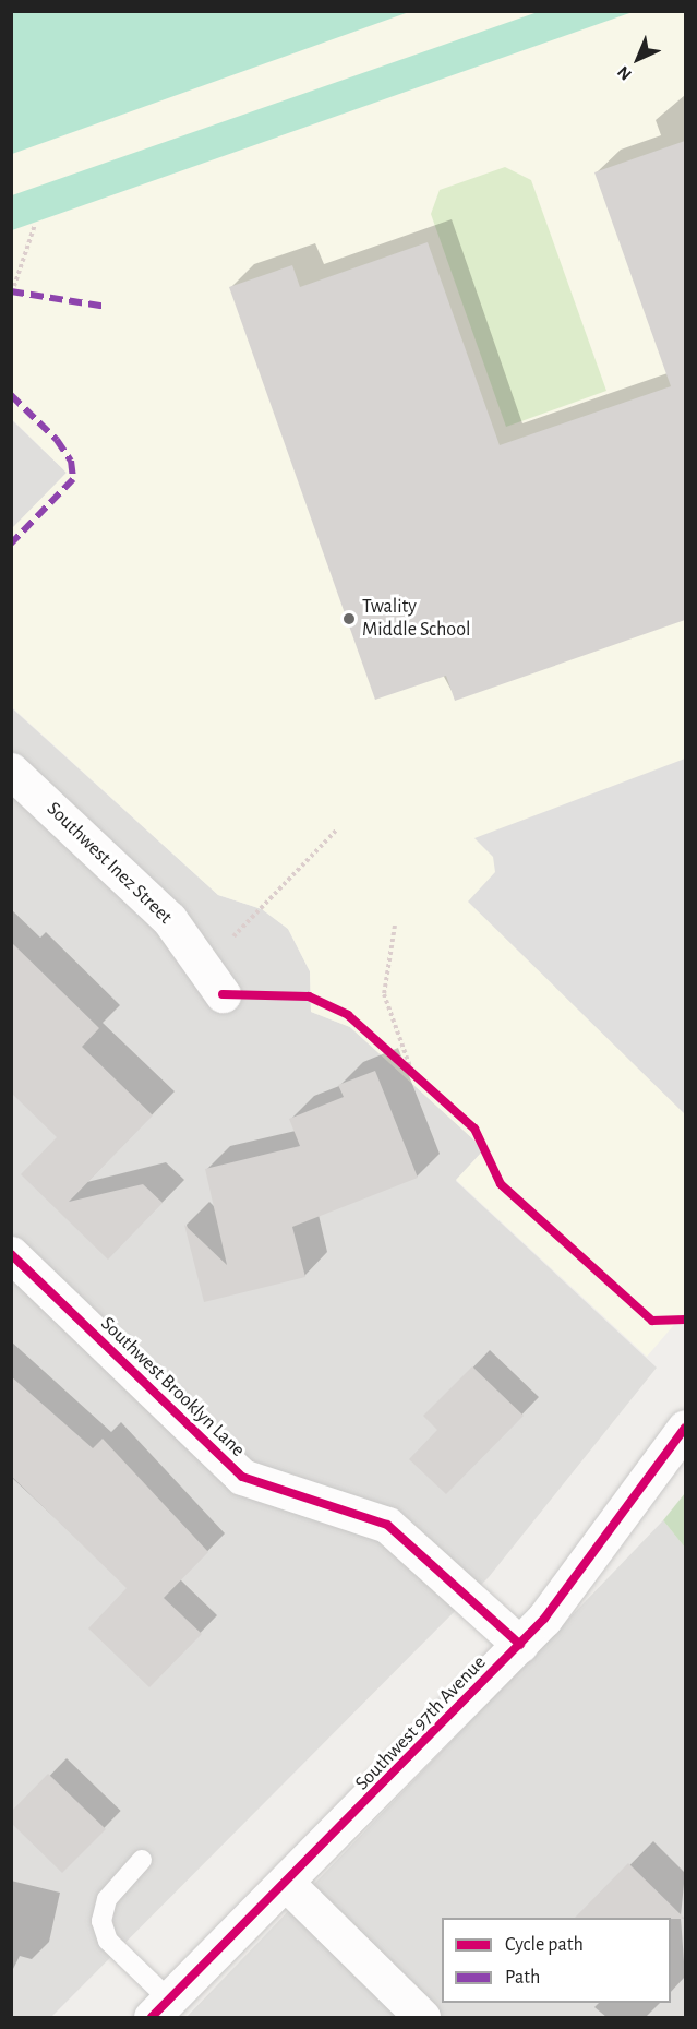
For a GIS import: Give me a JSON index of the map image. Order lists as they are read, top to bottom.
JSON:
{
  "streets": {
    "street": ["Southwest Inez Street", "Southwest Brooklyn Lane", "Southwest 97th Avenue"]
  },
  "crossings": [
    ["Southwest Brooklyn Lane", "Southwest 97th Avenue"]
  ],
  "places": ["Twality Middle School"],
  "legend": ["Cycle path", "Path"],
  "north": "bottom left"
}
